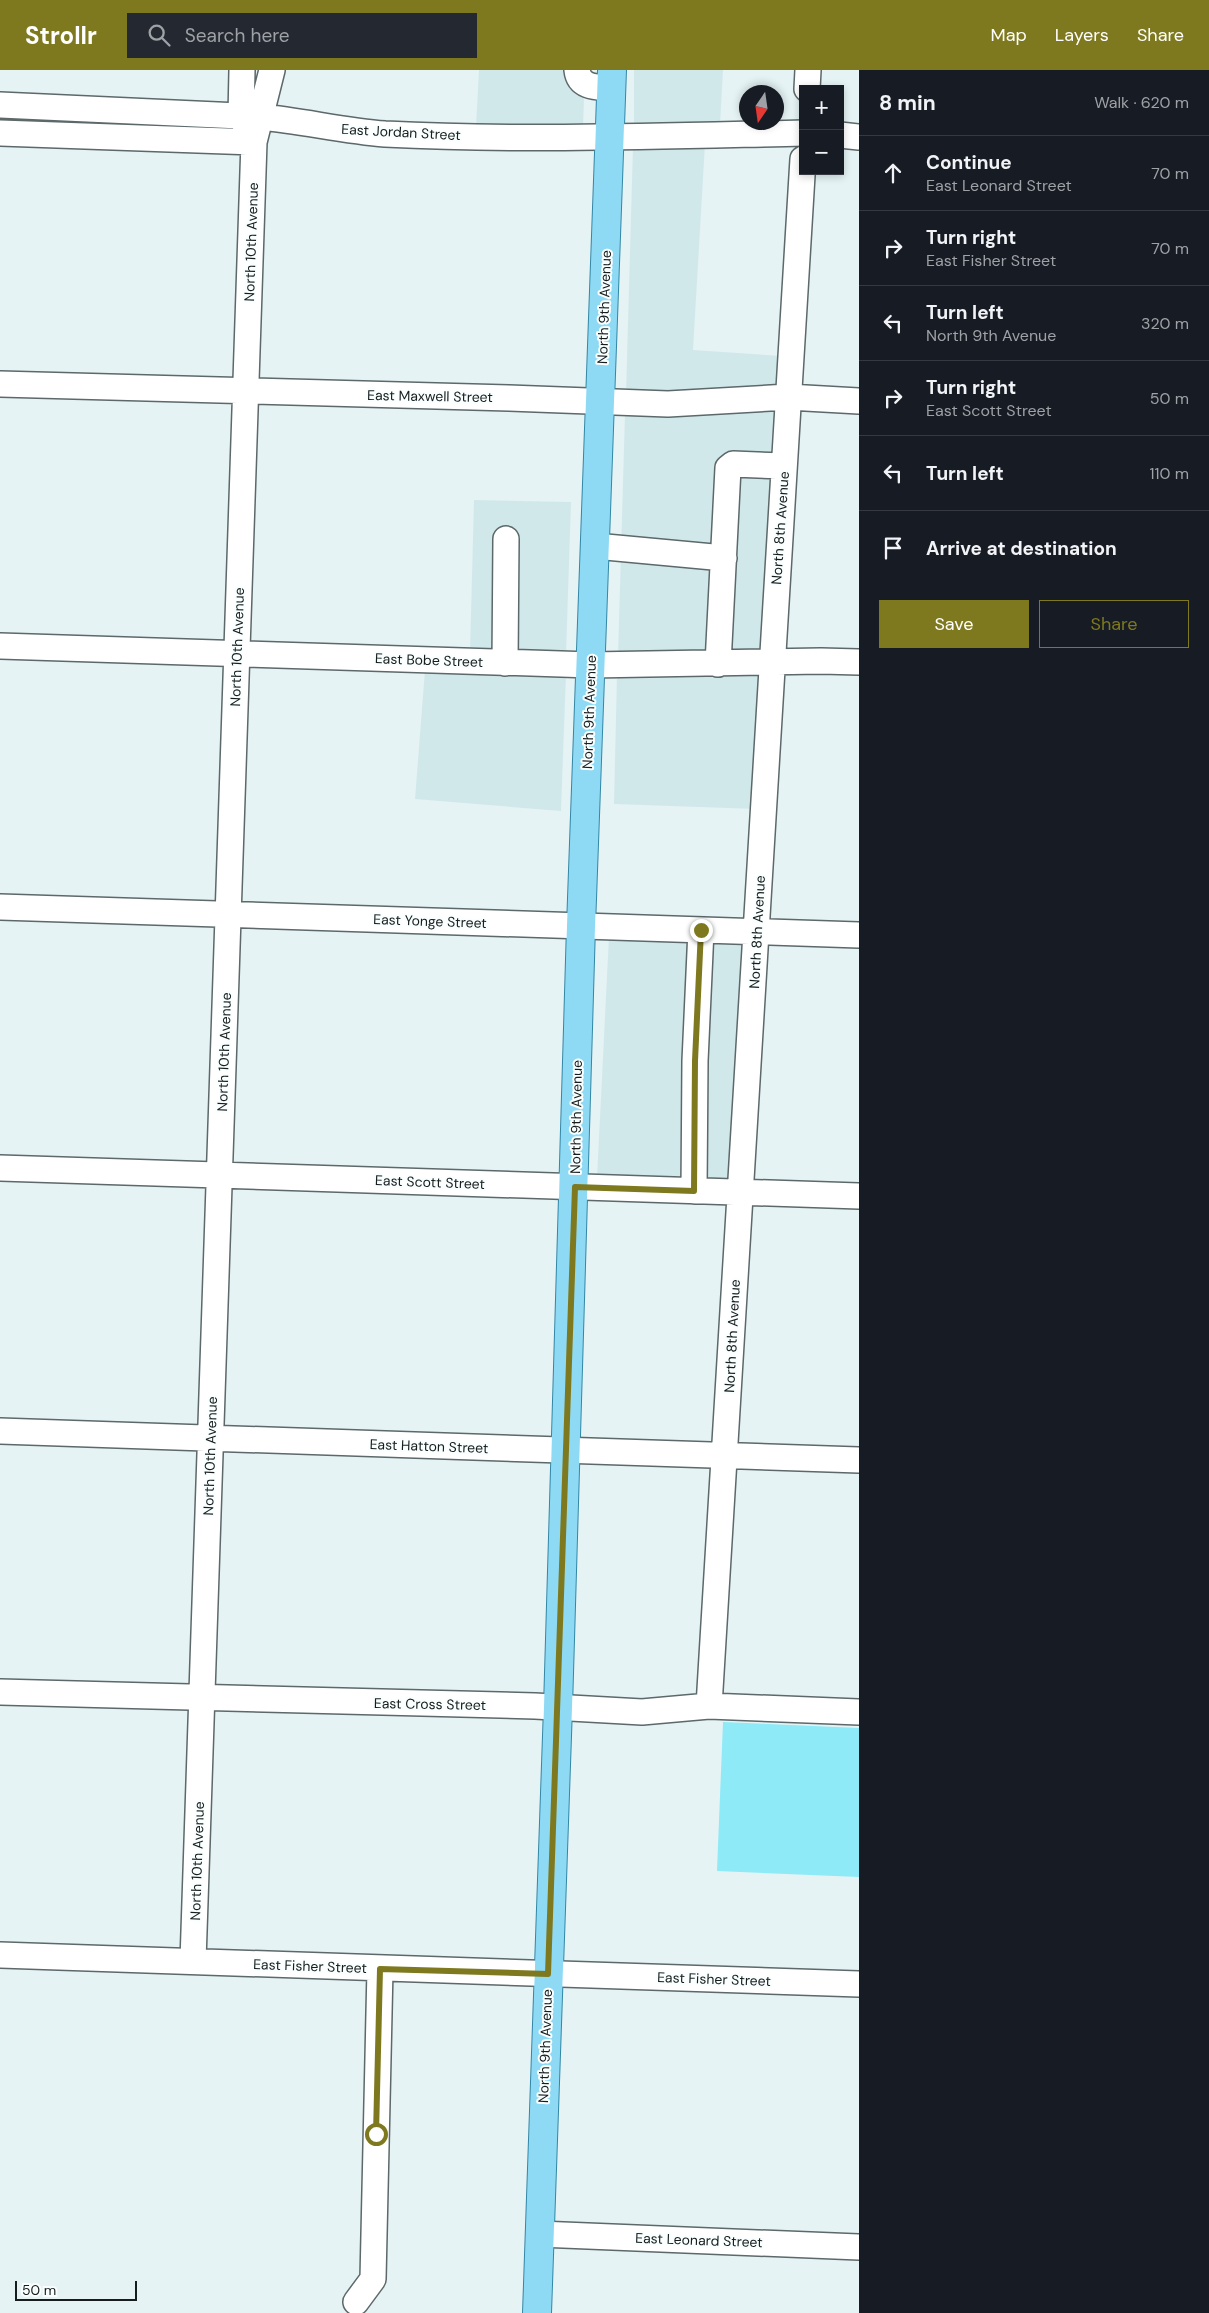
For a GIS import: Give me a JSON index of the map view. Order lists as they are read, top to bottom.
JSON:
{
  "streets": {
    "main road": ["North 9th Avenue"],
    "street": [
      "East Jordan Street",
      "North 10th Avenue",
      "East Maxwell Street",
      "North 8th Avenue",
      "East Bobe Street",
      "East Yonge Street",
      "East Scott Street",
      "East Hatton Street",
      "East Cross Street",
      "East Fisher Street",
      "East Leonard Street"
    ]
  },
  "crossings": [
    ["East Jordan Street", "North 10th Avenue"],
    ["East Jordan Street", "North 9th Avenue"],
    ["North 10th Avenue", "East Maxwell Street"],
    ["North 10th Avenue", "East Bobe Street"],
    ["North 10th Avenue", "East Yonge Street"],
    ["North 10th Avenue", "East Scott Street"],
    ["North 10th Avenue", "East Hatton Street"],
    ["North 10th Avenue", "East Cross Street"],
    ["North 10th Avenue", "East Fisher Street"],
    ["North 9th Avenue", "East Maxwell Street"],
    ["North 9th Avenue", "East Bobe Street"],
    ["North 9th Avenue", "East Yonge Street"],
    ["North 9th Avenue", "East Scott Street"],
    ["North 9th Avenue", "East Hatton Street"],
    ["North 9th Avenue", "East Cross Street"],
    ["North 9th Avenue", "East Fisher Street"],
    ["North 9th Avenue", "East Leonard Street"],
    ["East Maxwell Street", "North 8th Avenue"],
    ["North 8th Avenue", "East Bobe Street"],
    ["North 8th Avenue", "East Yonge Street"],
    ["North 8th Avenue", "East Scott Street"],
    ["North 8th Avenue", "East Hatton Street"],
    ["North 8th Avenue", "East Cross Street"]
  ],
  "scale_bar": "50 m",
  "north": "bottom",
  "page": {
    "header": "Strollr",
    "search": "Search here",
    "nav": ["Map", "Layers", "Share"],
    "heading": ["8 min", "Walk · 620 m"],
    "map_buttons": ["+", "−"],
    "list": [
      ["Continue", "East Leonard Street", "70 m"],
      ["Turn right", "East Fisher Street", "70 m"],
      ["Turn left", "North 9th Avenue", "320 m"],
      ["Turn right", "East Scott Street", "50 m"],
      ["Turn left", "110 m"],
      "Arrive at destination"
    ],
    "buttons": ["Save", "Share"],
    "scale": "50 m"
  }
}
